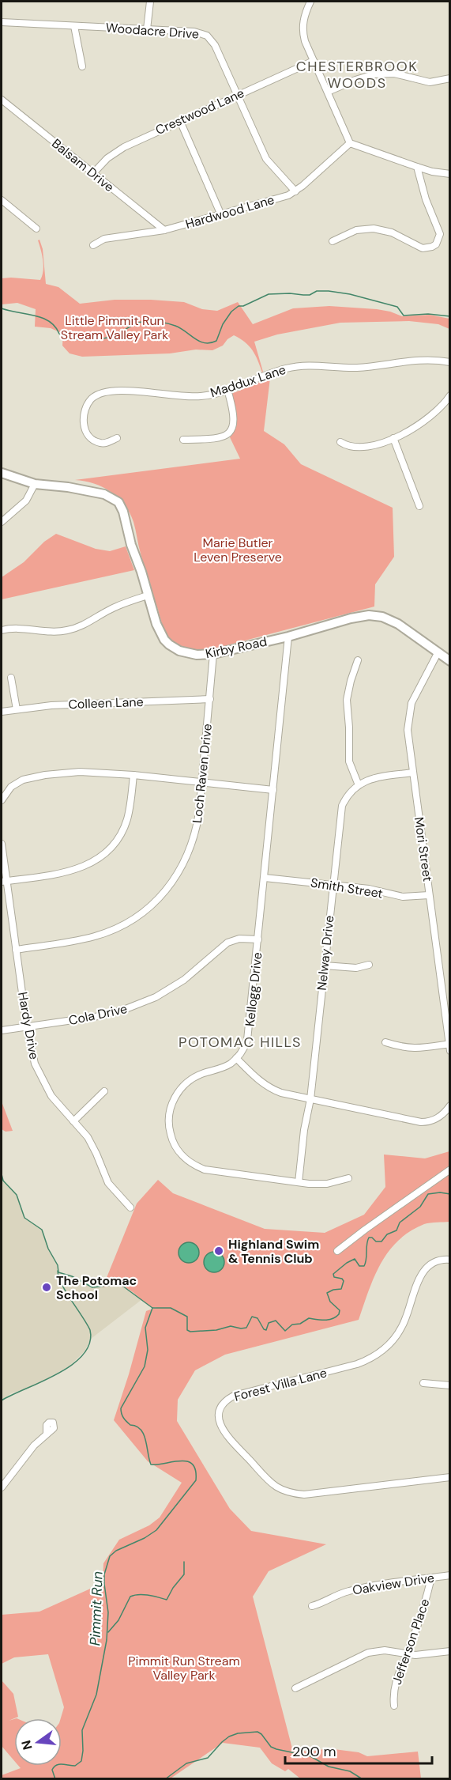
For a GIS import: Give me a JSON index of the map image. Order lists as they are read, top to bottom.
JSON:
{
  "streets": {
    "main road": ["Kirby Road"],
    "street": [
      "Woodacre Drive",
      "Crestwood Lane",
      "Balsam Drive",
      "Hardwood Lane",
      "Maddux Lane",
      "Colleen Lane",
      "Loch Raven Drive",
      "Mori Street",
      "Smith Street",
      "Nelway Drive",
      "Kellogg Drive",
      "Cola Drive",
      "Hardy Drive",
      "Forest Villa Lane",
      "Oakview Drive",
      "Jefferson Place"
    ]
  },
  "crossings": [
    ["Woodacre Drive", "Crestwood Lane"],
    ["Woodacre Drive", "Hardwood Lane"],
    ["Crestwood Lane", "Balsam Drive"],
    ["Balsam Drive", "Hardwood Lane"],
    ["Kirby Road", "Loch Raven Drive"],
    ["Kirby Road", "Mori Street"],
    ["Kirby Road", "Kellogg Drive"],
    ["Colleen Lane", "Loch Raven Drive"],
    ["Loch Raven Drive", "Hardy Drive"],
    ["Mori Street", "Smith Street"],
    ["Smith Street", "Nelway Drive"],
    ["Smith Street", "Kellogg Drive"],
    ["Kellogg Drive", "Cola Drive"],
    ["Cola Drive", "Hardy Drive"],
    ["Oakview Drive", "Jefferson Place"]
  ],
  "districts": ["CHESTERBROOK WOODS", "POTOMAC HILLS"],
  "water": ["Pimmit Run"],
  "parks": ["Little Pimmit Run Stream Valley Park", "Marie Butler Leven Preserve", "Pimmit Run Stream Valley Park"],
  "places": ["Highland Swim & Tennis Club", "The Potomac School"],
  "scale_bar": "200 m",
  "north": "left"
}
